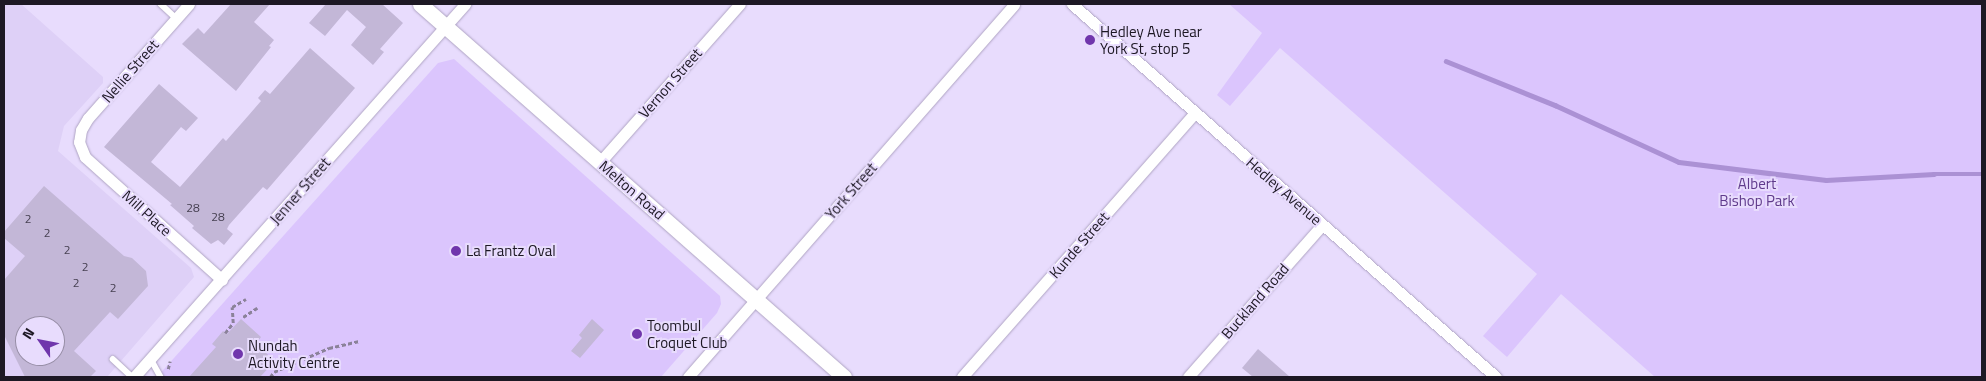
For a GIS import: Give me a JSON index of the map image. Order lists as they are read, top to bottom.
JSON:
{
  "streets": {
    "street": [
      "Nellie Street",
      "Vernon Street",
      "Melton Road",
      "Jenner Street",
      "York Street",
      "Hedley Avenue",
      "Mill Place",
      "Kunde Street",
      "Buckland Road"
    ]
  },
  "crossings": [
    ["Nellie Street", "Mill Place"],
    ["Vernon Street", "Melton Road"],
    ["Melton Road", "Jenner Street"],
    ["Melton Road", "York Street"],
    ["Jenner Street", "Mill Place"],
    ["Hedley Avenue", "Kunde Street"],
    ["Hedley Avenue", "Buckland Road"]
  ],
  "parks": ["Albert Bishop Park"],
  "places": [
    "Hedley Ave near York St, stop 5",
    "La Frantz Oval",
    "Toombul Croquet Club",
    "Nundah Activity Centre"
  ],
  "house_numbers": [
    "28",
    "28",
    "2",
    "2",
    "2",
    "2",
    "2",
    "2"
  ],
  "north": "top left"
}
